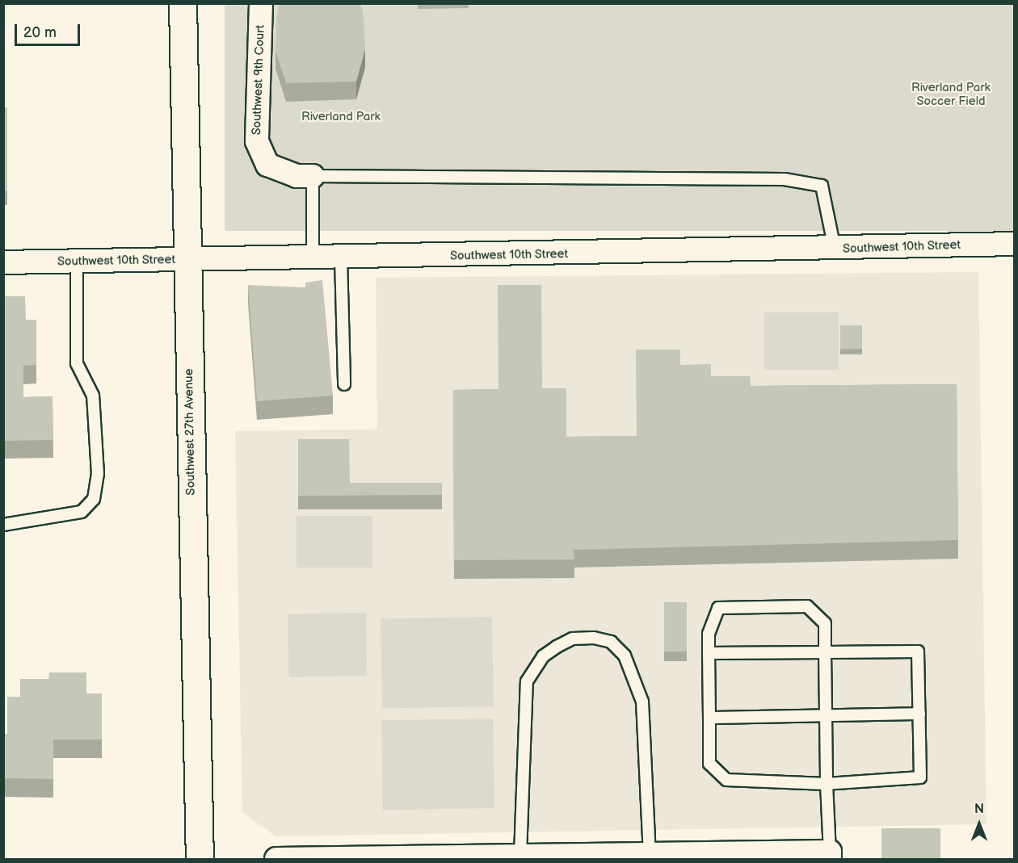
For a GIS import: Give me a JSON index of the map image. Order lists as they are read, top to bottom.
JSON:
{
  "streets": {
    "street": ["Southwest 9th Court", "Southwest 10th Street", "Southwest 27th Avenue"]
  },
  "crossings": [
    ["Southwest 10th Street", "Southwest 27th Avenue"]
  ],
  "parks": ["Riverland Park Soccer Field", "Riverland Park"],
  "scale_bar": "20 m",
  "north": "top"
}
